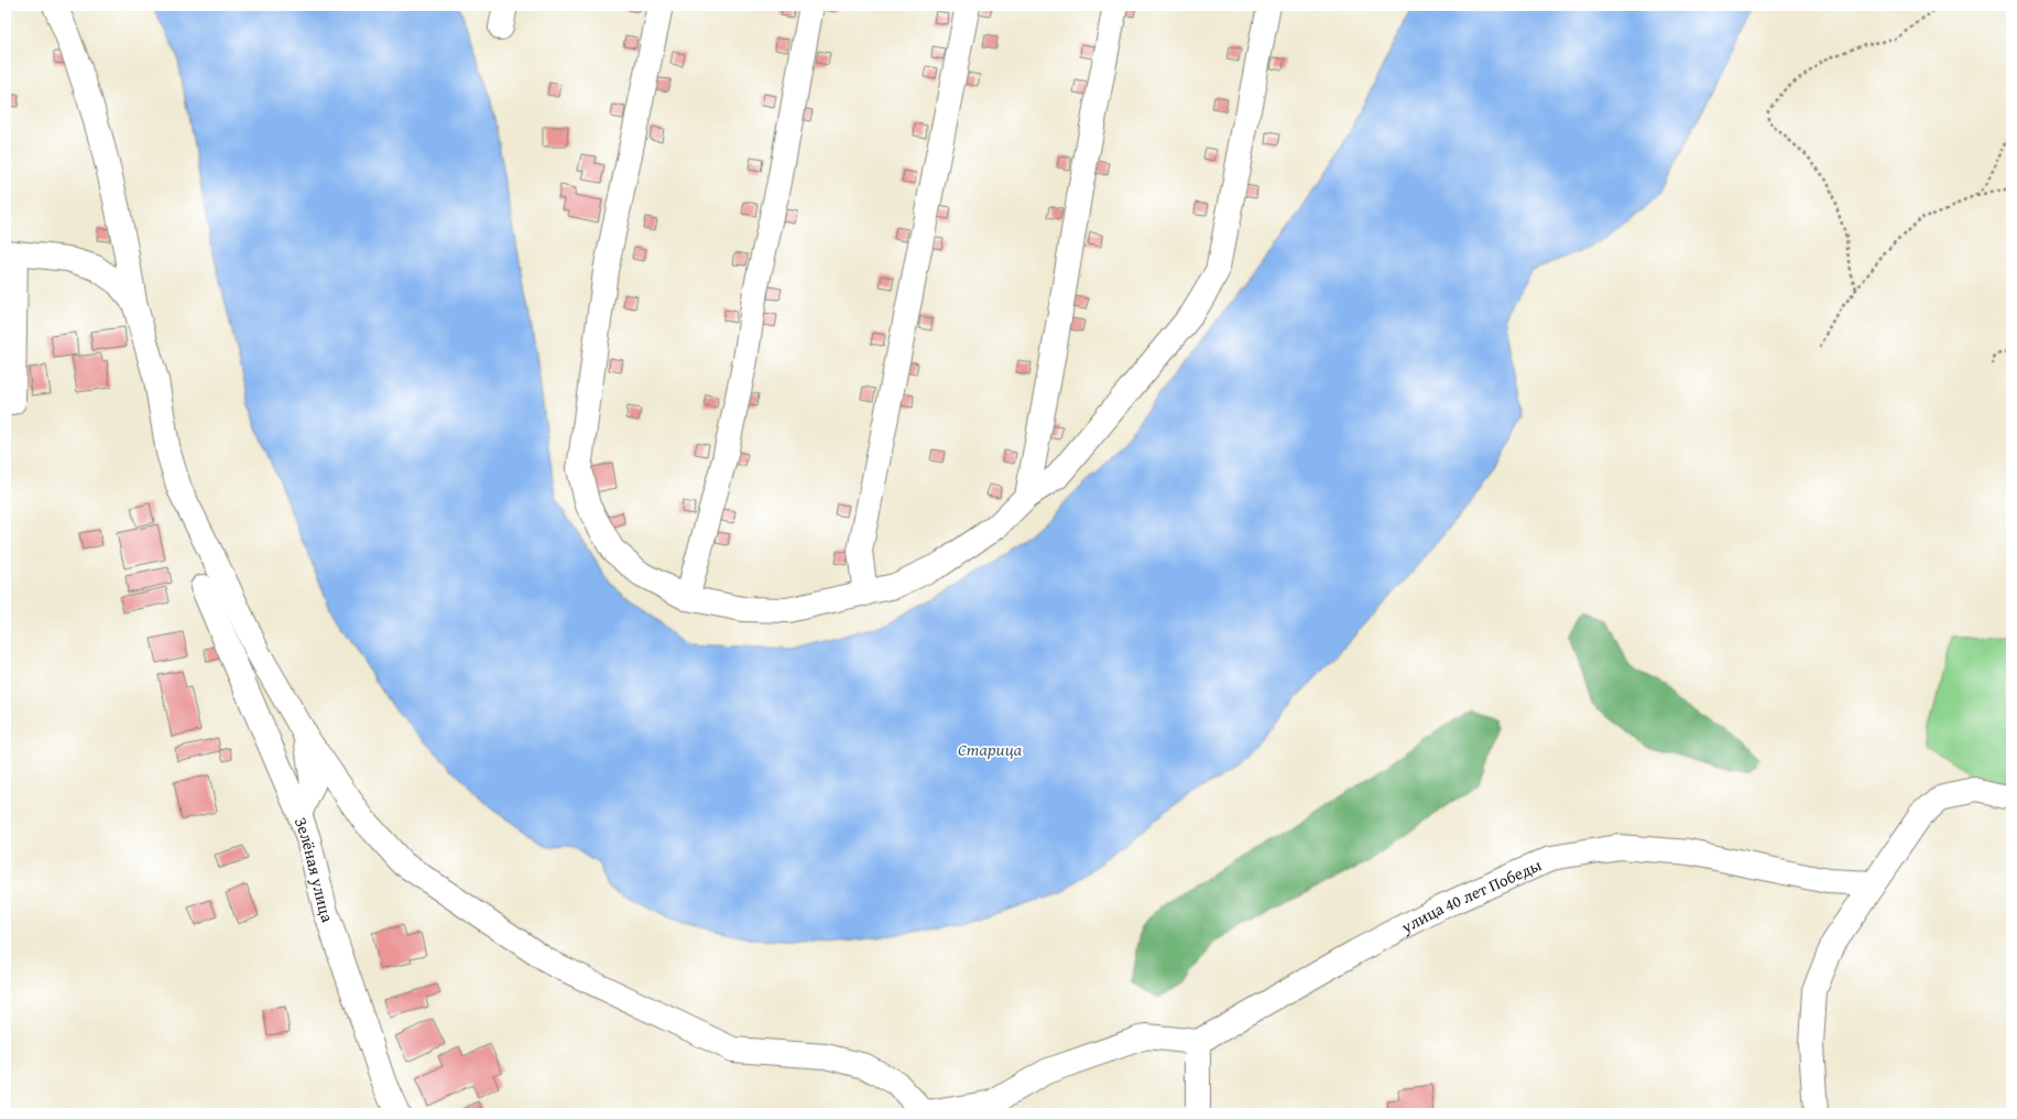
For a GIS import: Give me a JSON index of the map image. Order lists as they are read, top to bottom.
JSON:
{
  "streets": {
    "street": ["Зелёная улица", "улица 40 лет Победы"]
  },
  "water": ["Старица"]
}
